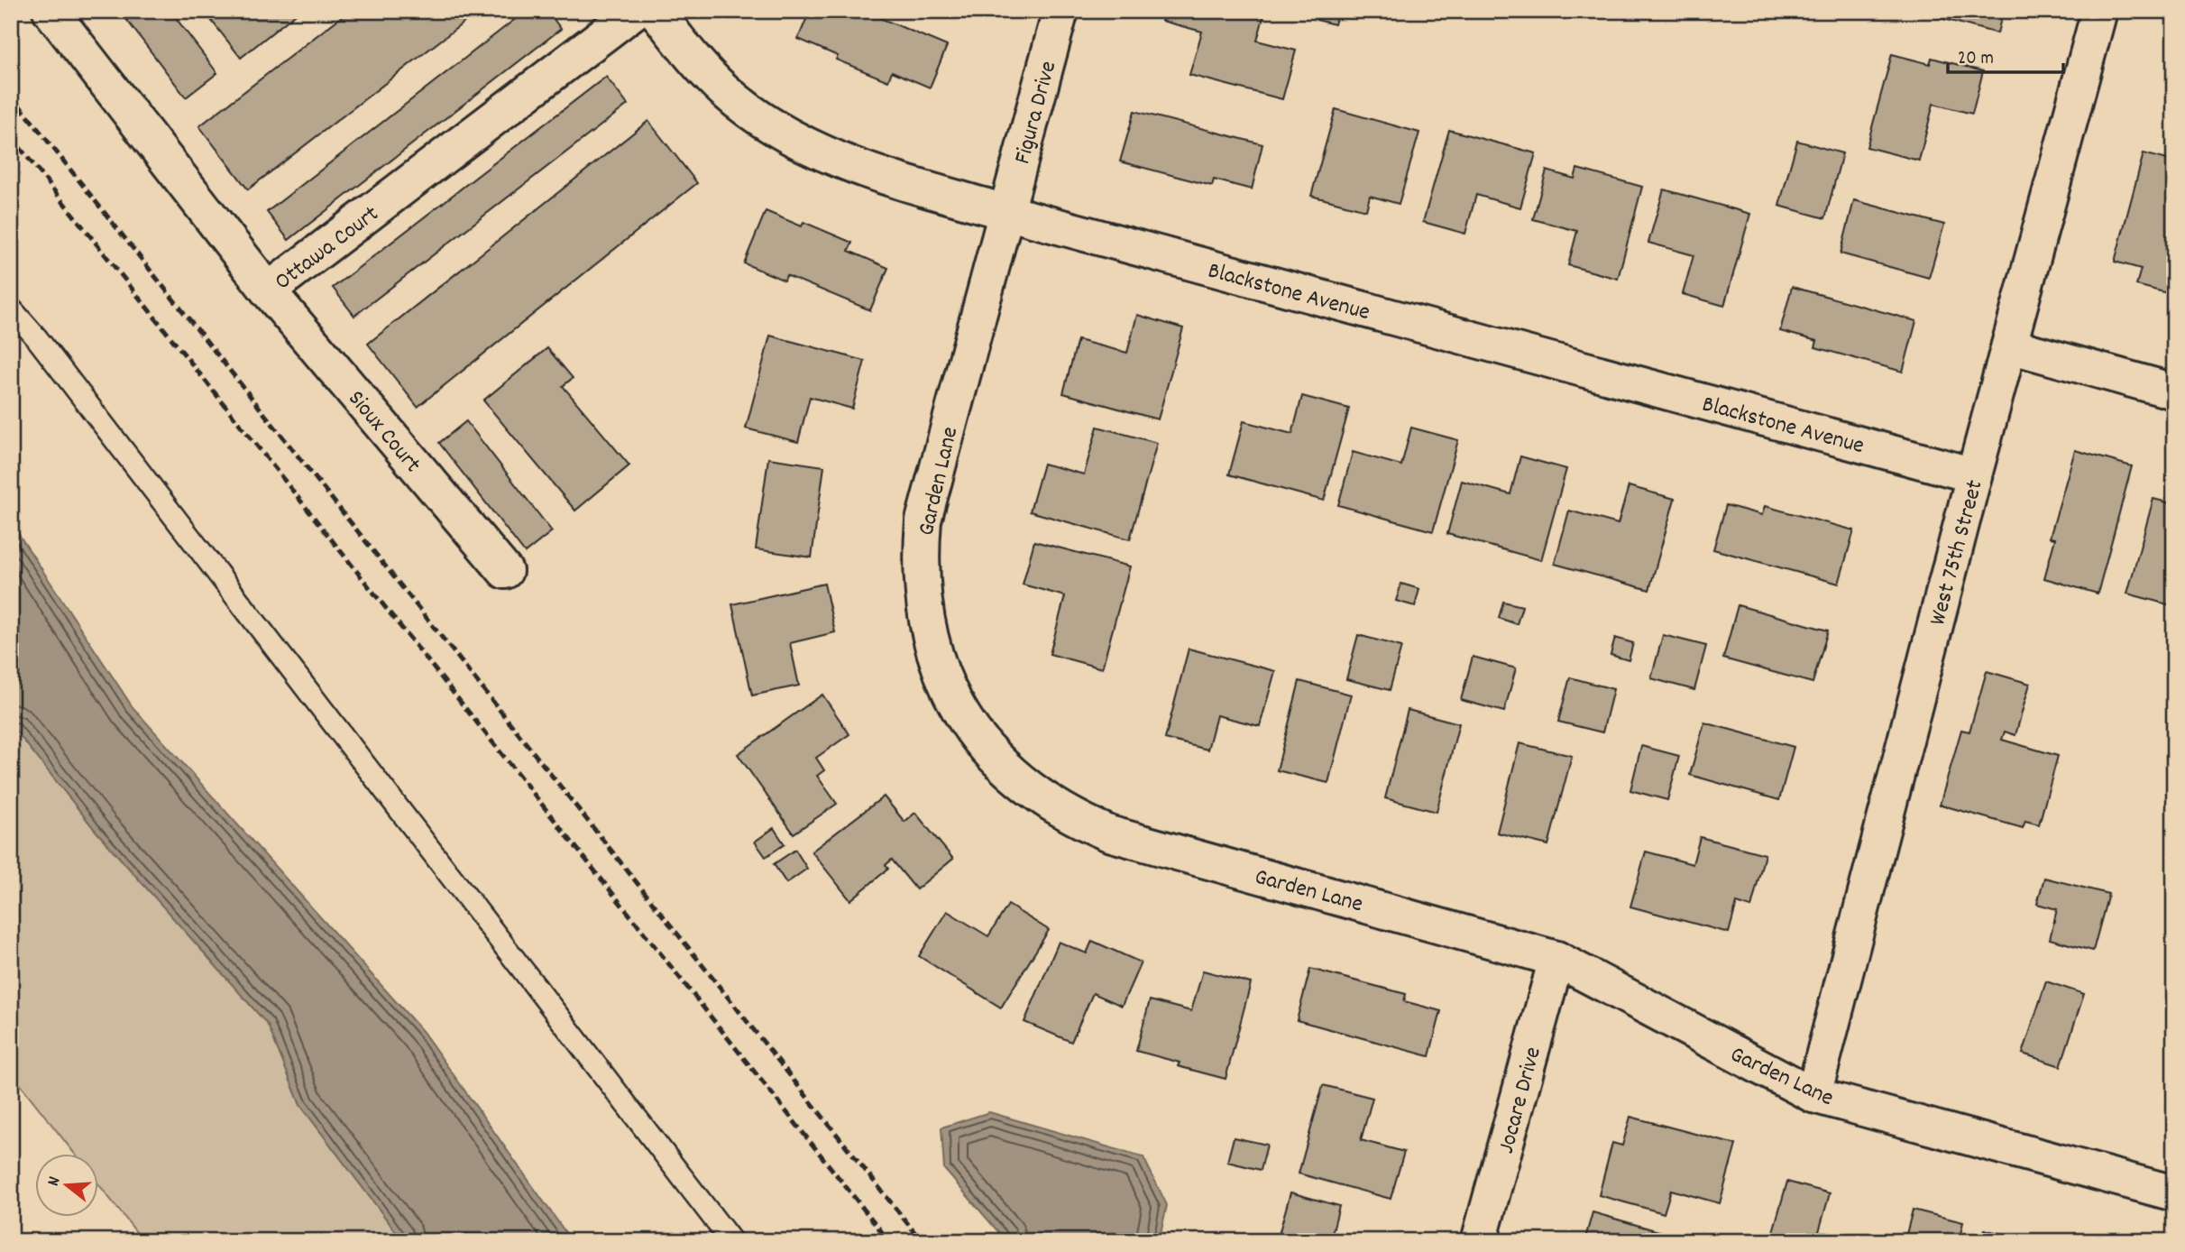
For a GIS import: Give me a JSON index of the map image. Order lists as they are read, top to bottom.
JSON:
{
  "streets": {
    "street": [
      "Figura Drive",
      "Ottawa Court",
      "Blackstone Avenue",
      "Sioux Court",
      "Garden Lane",
      "West 75th Street",
      "Jocare Drive"
    ]
  },
  "crossings": [
    ["Figura Drive", "Blackstone Avenue"],
    ["Figura Drive", "Garden Lane"],
    ["Ottawa Court", "Sioux Court"],
    ["Blackstone Avenue", "Garden Lane"],
    ["Blackstone Avenue", "West 75th Street"],
    ["Garden Lane", "West 75th Street"],
    ["Garden Lane", "Jocare Drive"]
  ],
  "scale_bar": "20 m",
  "north": "left"
}
